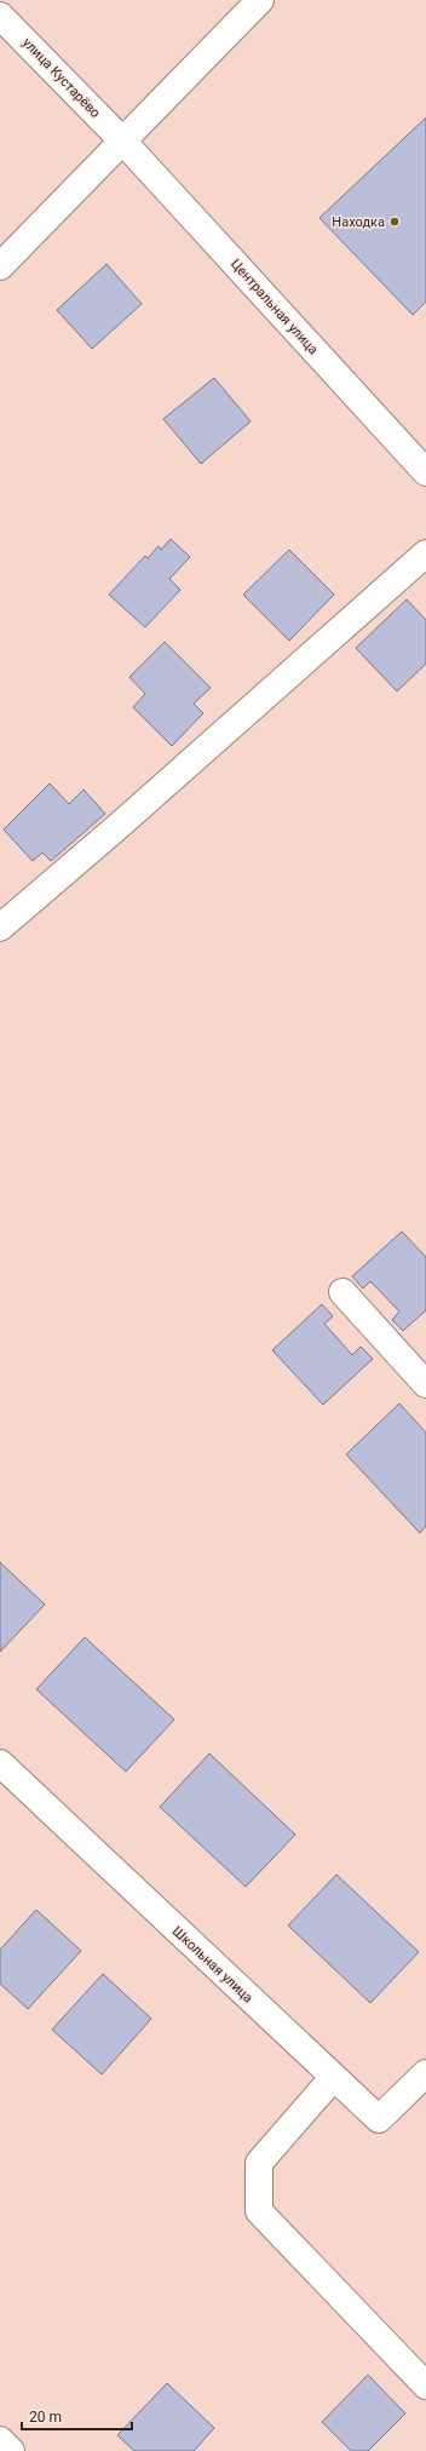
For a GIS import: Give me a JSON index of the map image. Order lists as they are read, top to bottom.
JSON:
{
  "streets": {
    "street": ["улица Кустарёво", "Центральная улица", "Школьная улица"]
  },
  "crossings": [
    ["улица Кустарёво", "Центральная улица"]
  ],
  "places": ["Находка"],
  "scale_bar": "20 m"
}
